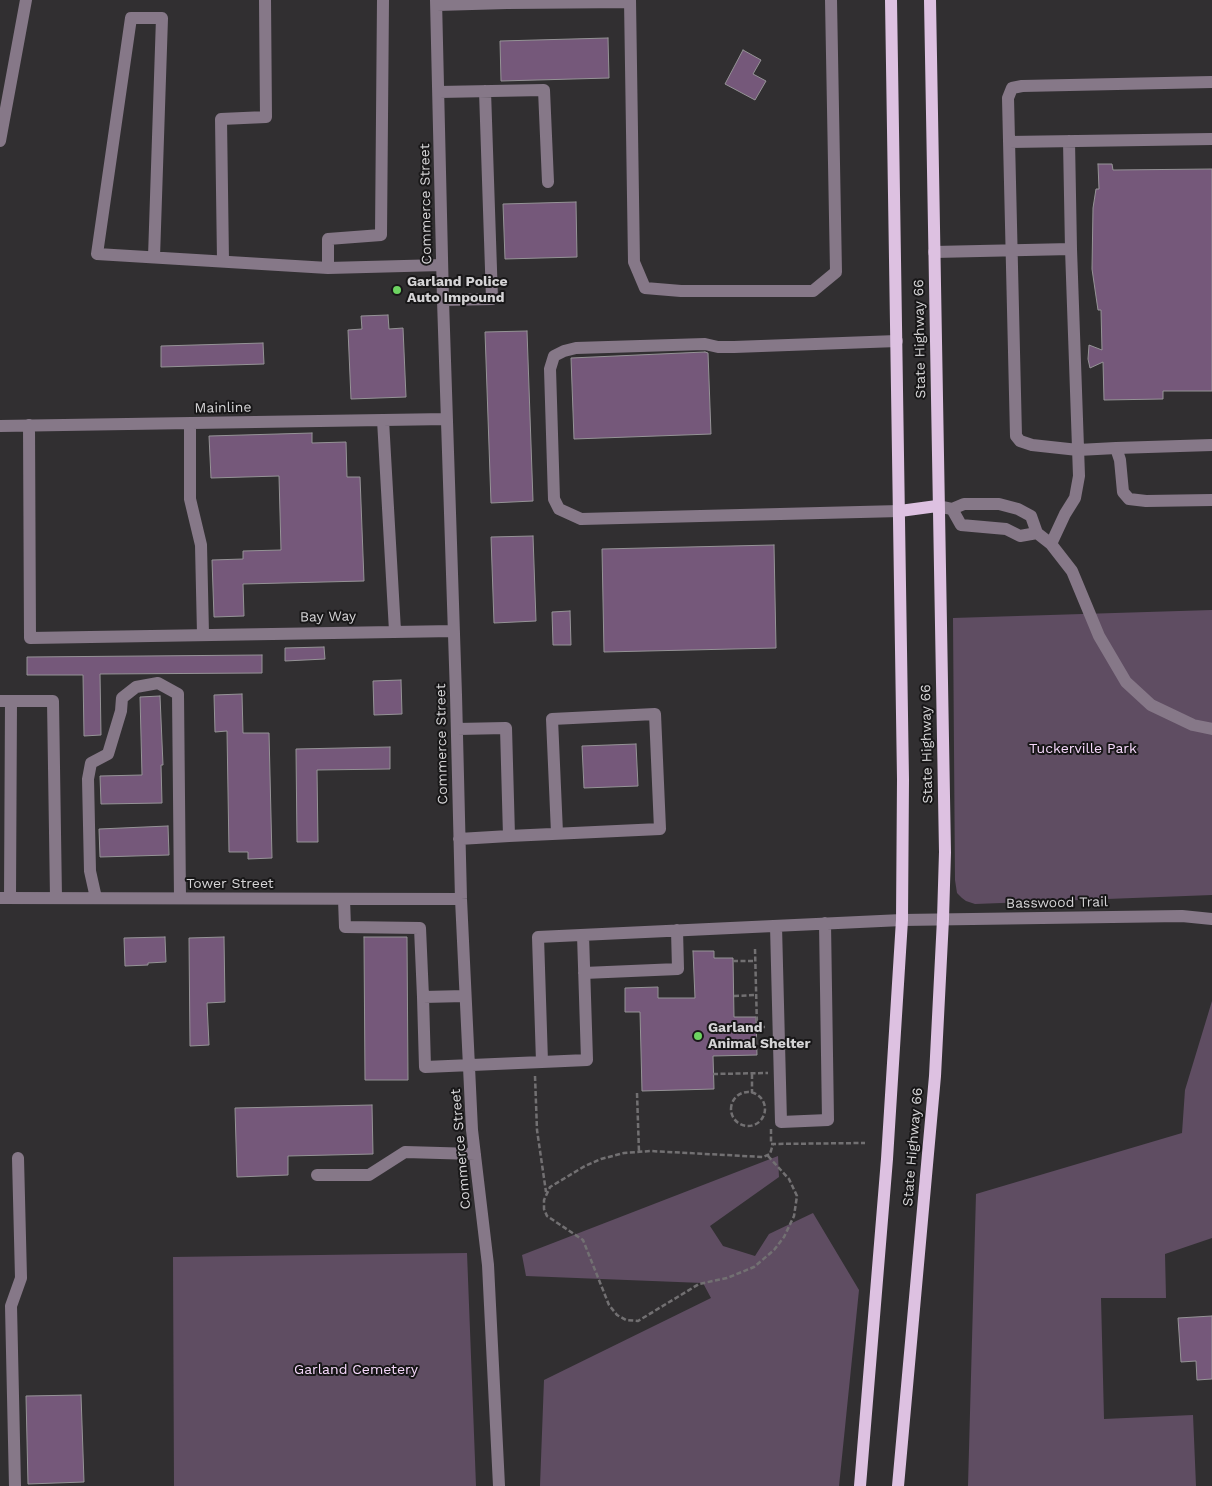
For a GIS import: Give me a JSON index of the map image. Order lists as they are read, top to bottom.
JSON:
{
  "streets": {
    "main road": ["State Highway 66"],
    "street": [
      "Commerce Street",
      "Mainline",
      "Bay Way",
      "Tower Street",
      "Basswood Trail"
    ]
  },
  "crossings": [
    ["Commerce Street", "Mainline"],
    ["Commerce Street", "Bay Way"],
    ["Commerce Street", "Tower Street"],
    ["State Highway 66", "Basswood Trail"],
    ["Mainline", "Bay Way"]
  ],
  "parks": ["Tuckerville Park", "Garland Cemetery"],
  "places": ["Garland Police Auto Impound", "Garland Animal Shelter"]
}
